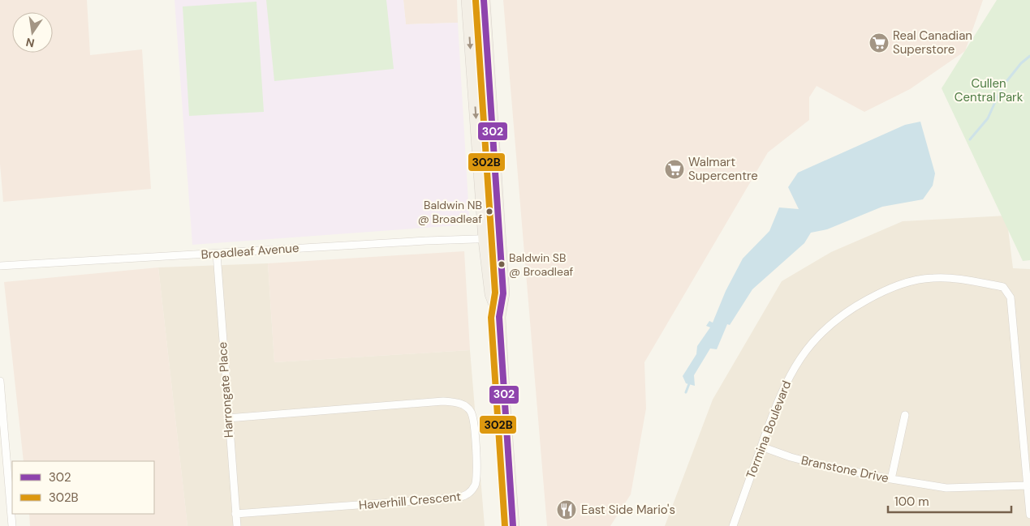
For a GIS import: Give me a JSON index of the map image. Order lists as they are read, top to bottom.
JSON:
{
  "streets": {
    "street": [
      "Broadleaf Avenue",
      "Harrongate Place",
      "Tormina Boulevard",
      "Branstone Drive",
      "Haverhill Crescent"
    ]
  },
  "crossings": [
    ["Broadleaf Avenue", "Harrongate Place"],
    ["Harrongate Place", "Haverhill Crescent"],
    ["Tormina Boulevard", "Branstone Drive"]
  ],
  "parks": ["Cullen Central Park"],
  "places": {
    "supermarket": ["Real Canadian Superstore", "Walmart Supercentre"],
    "other": ["Baldwin NB @ Broadleaf", "Baldwin SB @ Broadleaf"],
    "restaurant": ["East Side Mario's"]
  },
  "lines": ["transit line 302", "transit line 302B"],
  "legend": ["302", "302B"],
  "scale_bar": "100 m",
  "north": "bottom"
}
